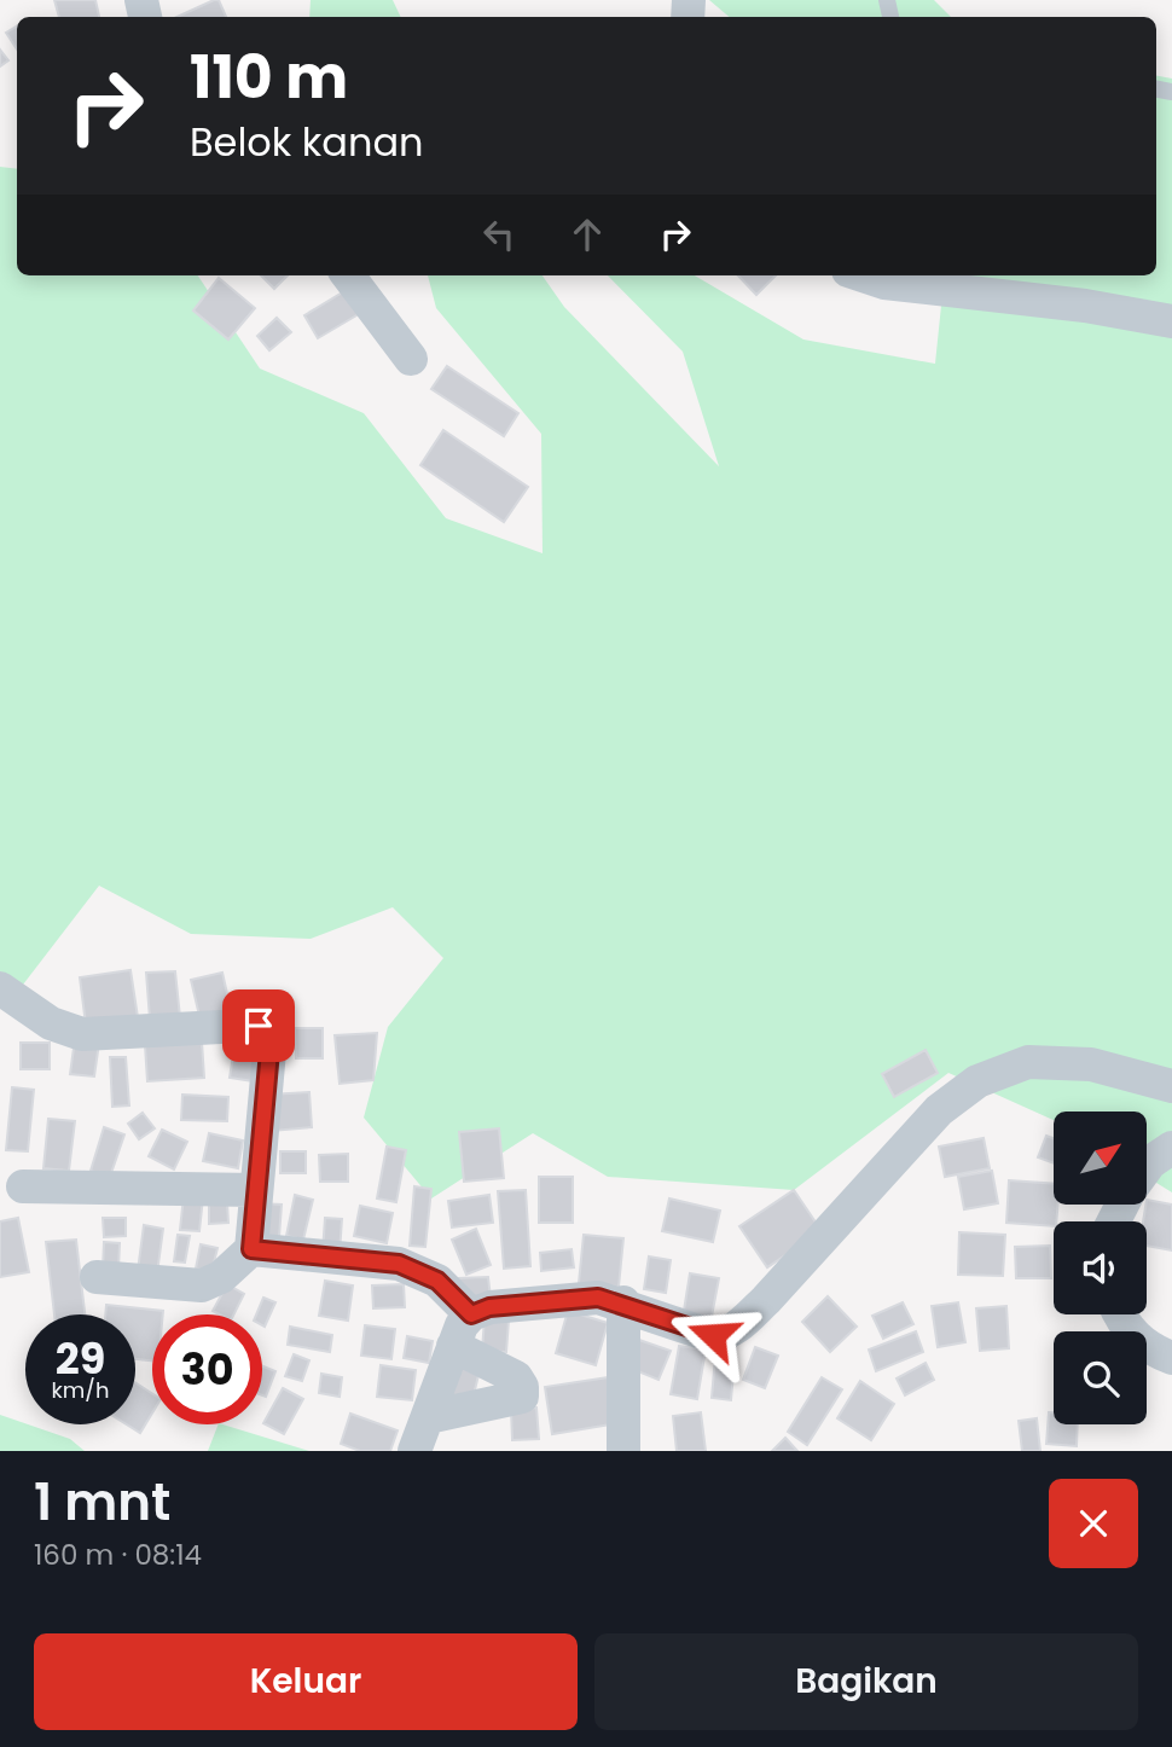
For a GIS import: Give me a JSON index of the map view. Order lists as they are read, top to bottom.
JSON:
{
  "north": "top right",
  "page": {
    "turn": ["110 m", "Belok kanan"],
    "speed": "29 km/h",
    "limit": "30",
    "heading": ["1 mnt", "160 m · 08:14"],
    "buttons": ["Keluar", "Bagikan"]
  }
}
